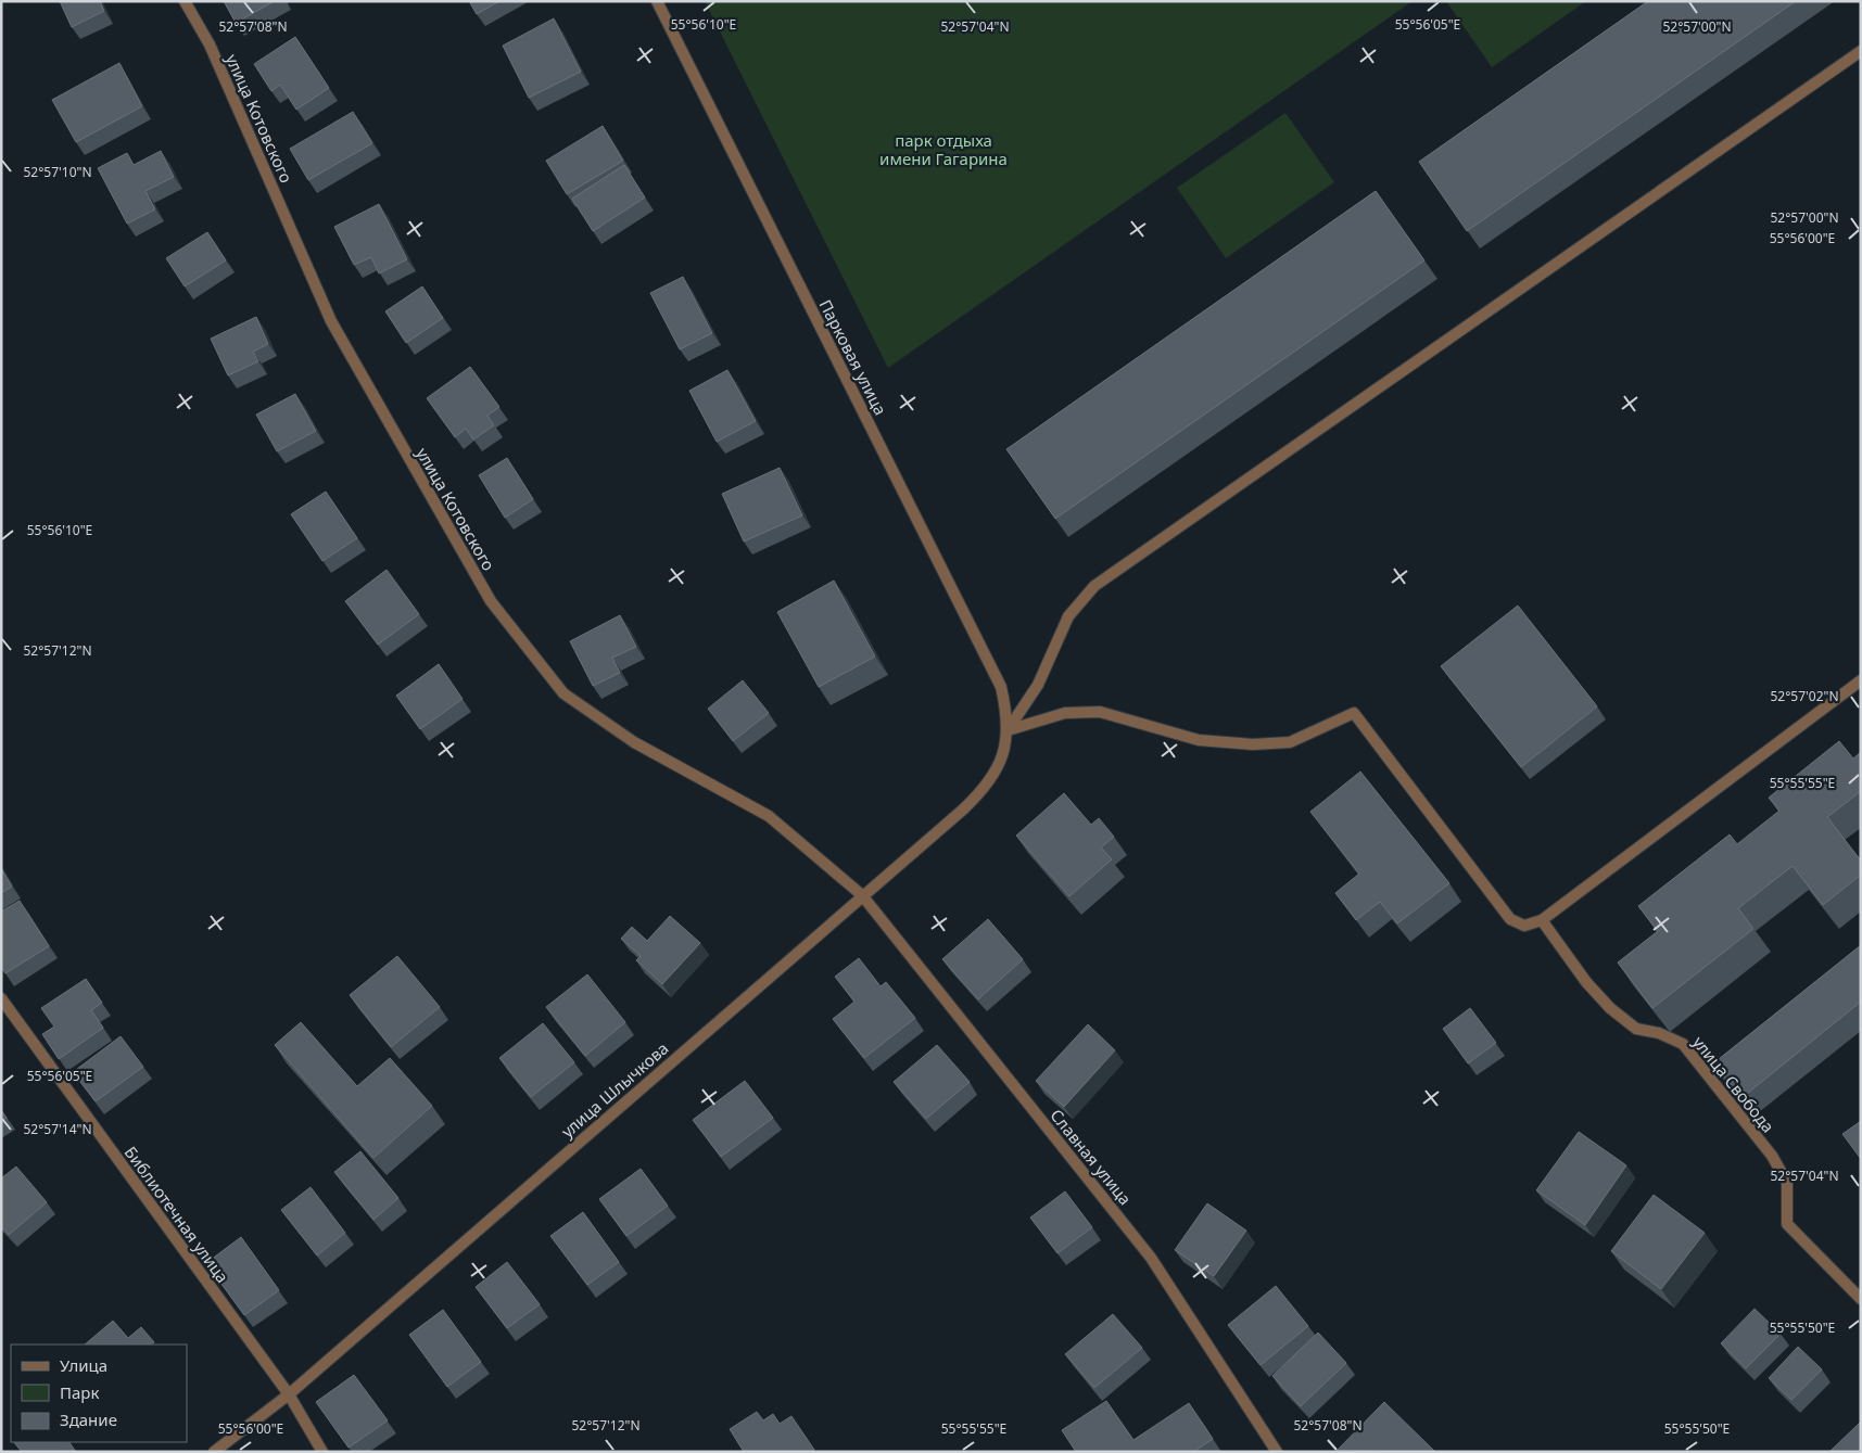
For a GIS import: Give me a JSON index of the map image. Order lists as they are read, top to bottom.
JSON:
{
  "streets": {
    "street": [
      "улица Котовского",
      "Парковая улица",
      "улица Свобода",
      "улица Шлычкова",
      "Славная улица",
      "Библиотечная улица"
    ]
  },
  "crossings": [
    ["улица Котовского", "улица Шлычкова"],
    ["улица Котовского", "Славная улица"],
    ["Парковая улица", "улица Шлычкова"],
    ["улица Шлычкова", "Славная улица"],
    ["улица Шлычкова", "Библиотечная улица"]
  ],
  "parks": ["парк отдыха имени Гагарина"],
  "legend": ["Улица", "Парк", "Здание"],
  "coordinates": [
    "55°56'10\"E",
    "55°56'05\"E",
    "52°57'08\"N",
    "52°57'04\"N",
    "52°57'00\"N",
    "52°57'10\"N",
    "55°56'00\"E",
    "52°57'12\"N",
    "52°57'02\"N",
    "55°55'55\"E",
    "52°57'14\"N",
    "55°55'50\"E"
  ]
}
